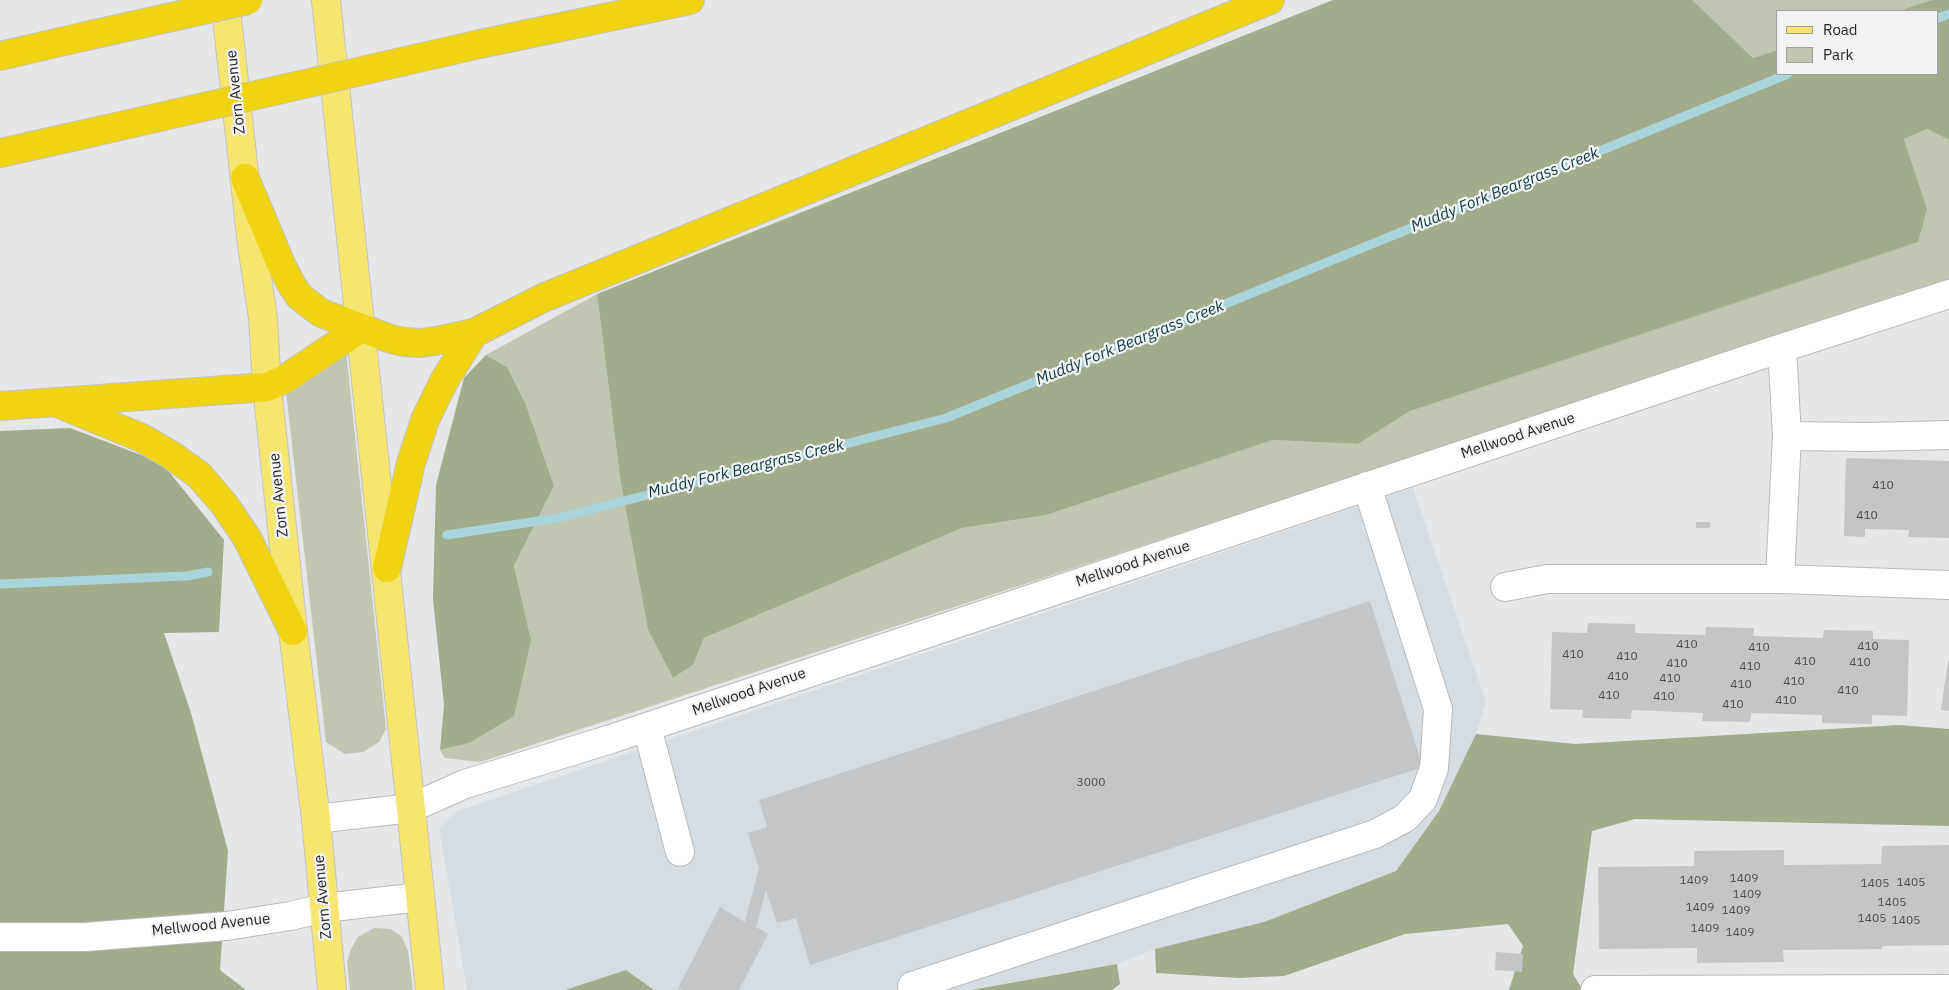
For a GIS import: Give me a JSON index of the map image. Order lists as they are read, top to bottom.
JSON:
{
  "streets": {
    "main road": ["Zorn Avenue"],
    "street": ["Mellwood Avenue"]
  },
  "crossings": [
    ["Zorn Avenue", "Mellwood Avenue"]
  ],
  "water": ["Muddy Fork Beargrass Creek"],
  "house_numbers": [
    "410",
    "410",
    "410",
    "410",
    "410",
    "410",
    "410",
    "410",
    "410",
    "410",
    "410",
    "410",
    "410",
    "410",
    "410",
    "410",
    "410",
    "410",
    "410",
    "410",
    "3000",
    "1409",
    "1409",
    "1405",
    "1405",
    "1409",
    "1405",
    "1409",
    "1409",
    "1405",
    "1405",
    "1409",
    "1409"
  ],
  "legend": ["Road", "Park"]
}
